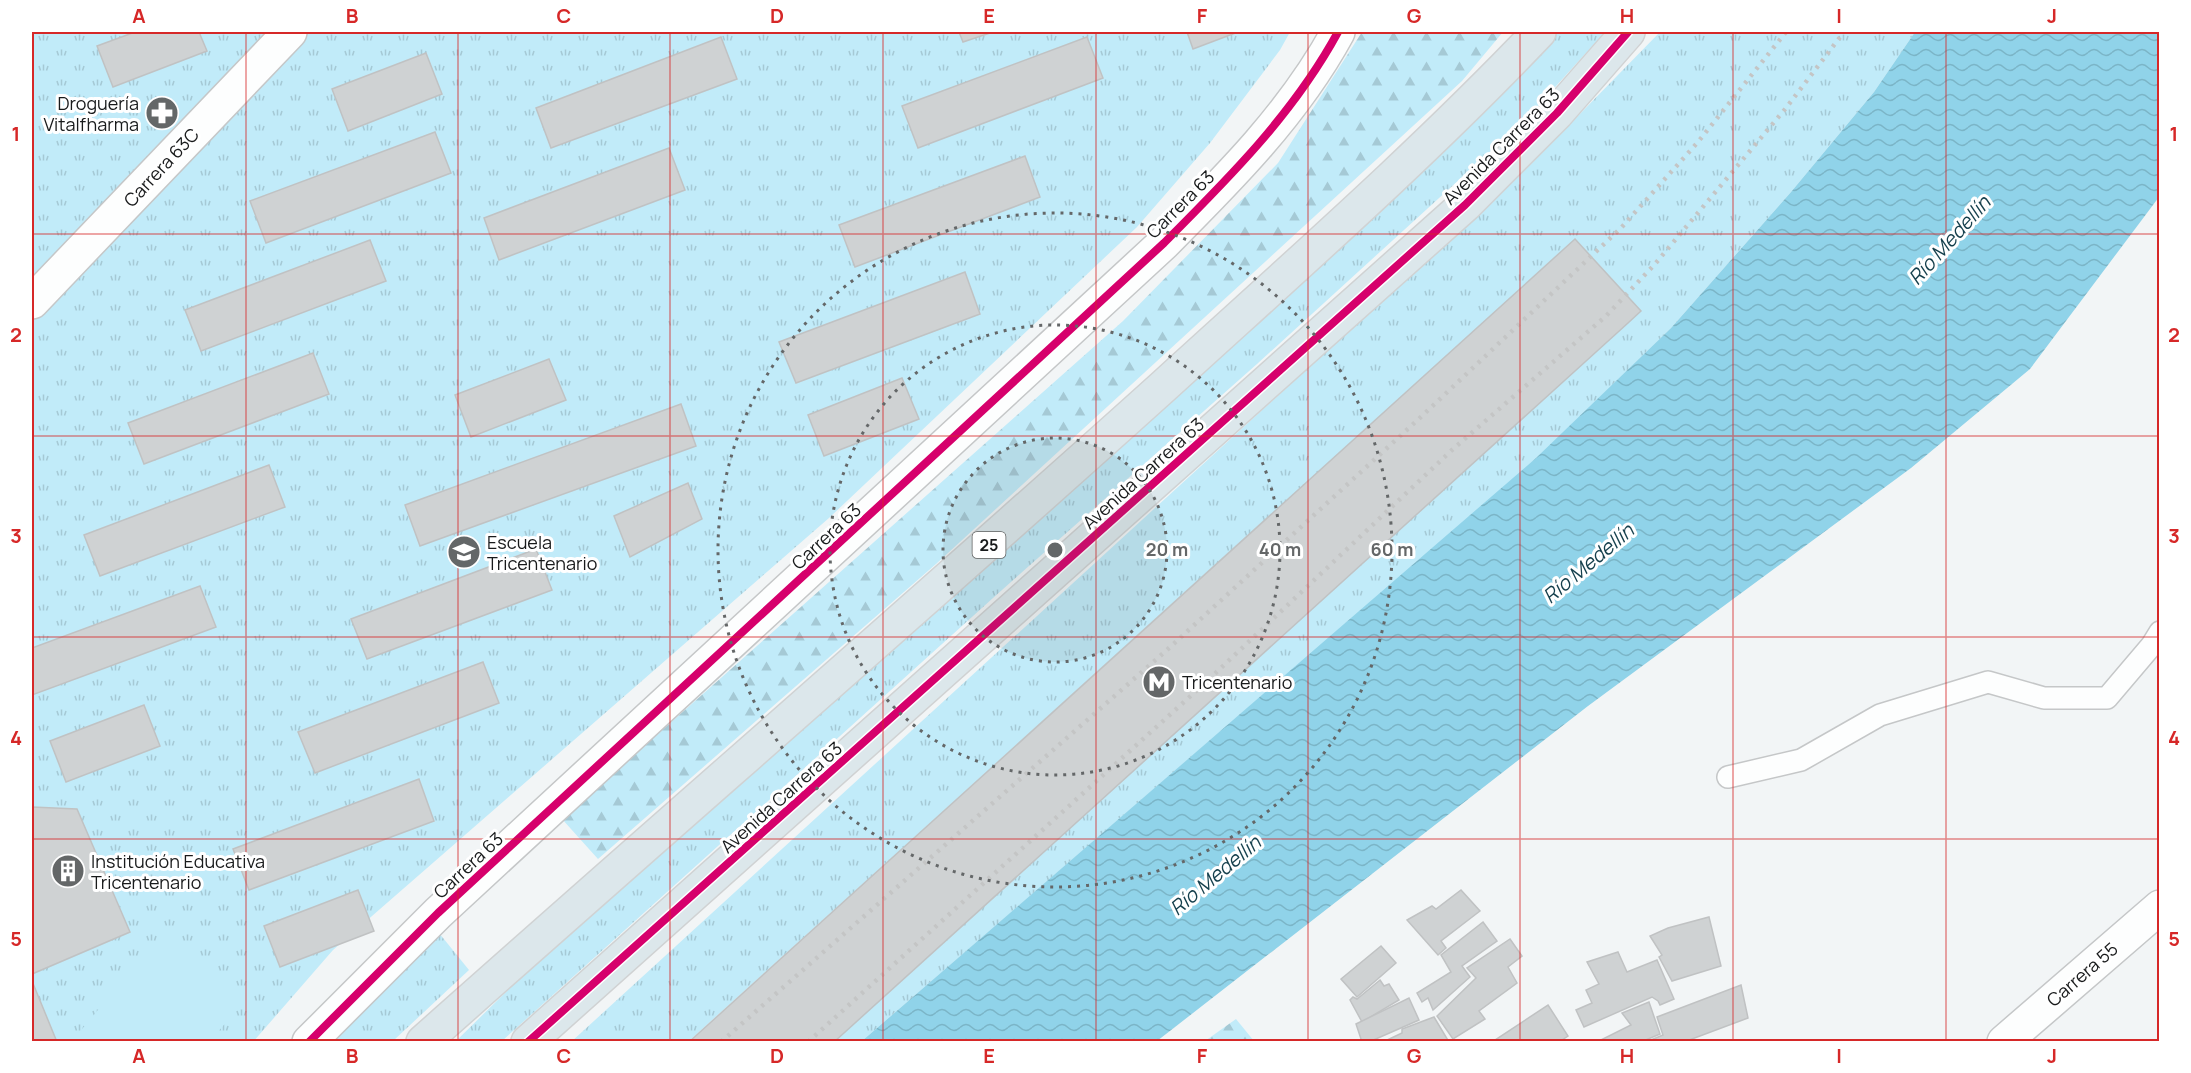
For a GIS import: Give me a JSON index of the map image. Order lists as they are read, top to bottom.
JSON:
{
  "streets": {
    "highway": ["Avenida Carrera 63", "25"],
    "street": ["Carrera 63C", "Carrera 63", "Carrera 55"]
  },
  "water": ["Río Medellín"],
  "places": {
    "pharmacy": ["Droguería Vitalfharma"],
    "school or university": ["Escuela Tricentenario"],
    "metro station": ["Tricentenario"],
    "building": ["Institución Educativa Tricentenario"]
  },
  "grid": {
    "columns": [
      "A",
      "B",
      "C",
      "D",
      "E",
      "F",
      "G",
      "H",
      "I",
      "J"
    ],
    "rows": [
      "1",
      "2",
      "3",
      "4",
      "5"
    ]
  },
  "rings": ["20 m", "40 m", "60 m"]
}
